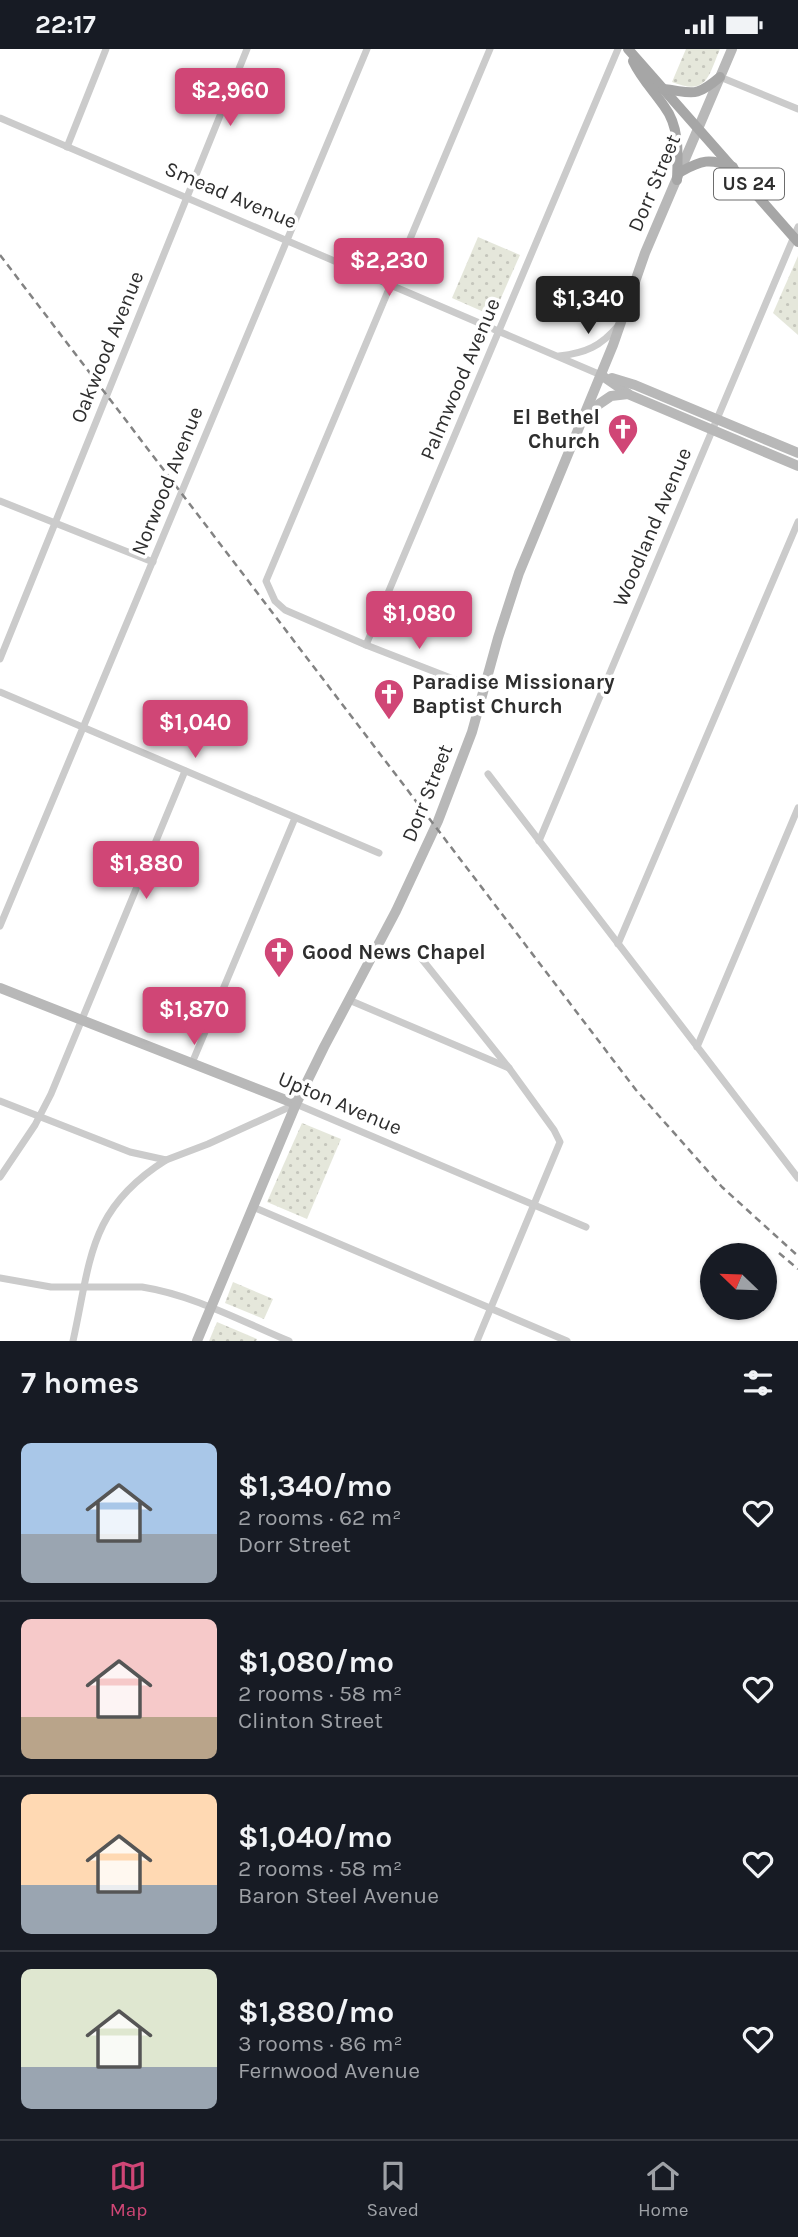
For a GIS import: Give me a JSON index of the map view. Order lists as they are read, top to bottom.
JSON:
{
  "streets": {
    "main road": [
      "Dorr Street",
      "US 24",
      "Smead Avenue",
      "Upton Avenue"
    ],
    "street": [
      "Oakwood Avenue",
      "Palmwood Avenue",
      "Norwood Avenue",
      "Woodland Avenue"
    ]
  },
  "crossings": [
    ["Dorr Street", "US 24"],
    ["Dorr Street", "Smead Avenue"],
    ["Dorr Street", "Upton Avenue"],
    ["US 24", "Woodland Avenue"],
    ["Smead Avenue", "Oakwood Avenue"],
    ["Smead Avenue", "Palmwood Avenue"],
    ["Smead Avenue", "Norwood Avenue"],
    ["Smead Avenue", "Woodland Avenue"]
  ],
  "places": {
    "church": ["El Bethel Church", "Paradise Missionary Baptist Church", "Good News Chapel"]
  },
  "north": "top left",
  "page": {
    "status": "22:17",
    "price": [
      "$2,960",
      "$2,230",
      "$1,340",
      "$1,080",
      "$1,040",
      "$1,880",
      "$1,870"
    ],
    "heading": "7 homes",
    "list": [
      {
        "name": "$1,340/mo",
        "note": "2 rooms · 62 m² · Dorr Street"
      },
      {
        "name": "$1,080/mo",
        "note": "2 rooms · 58 m² · Clinton Street"
      },
      {
        "name": "$1,040/mo",
        "note": "2 rooms · 58 m² · Baron Steel Avenue"
      },
      {
        "name": "$1,880/mo",
        "note": "3 rooms · 86 m² · Fernwood Avenue"
      }
    ],
    "tabs": ["Map", "Saved", "Home"]
  }
}
